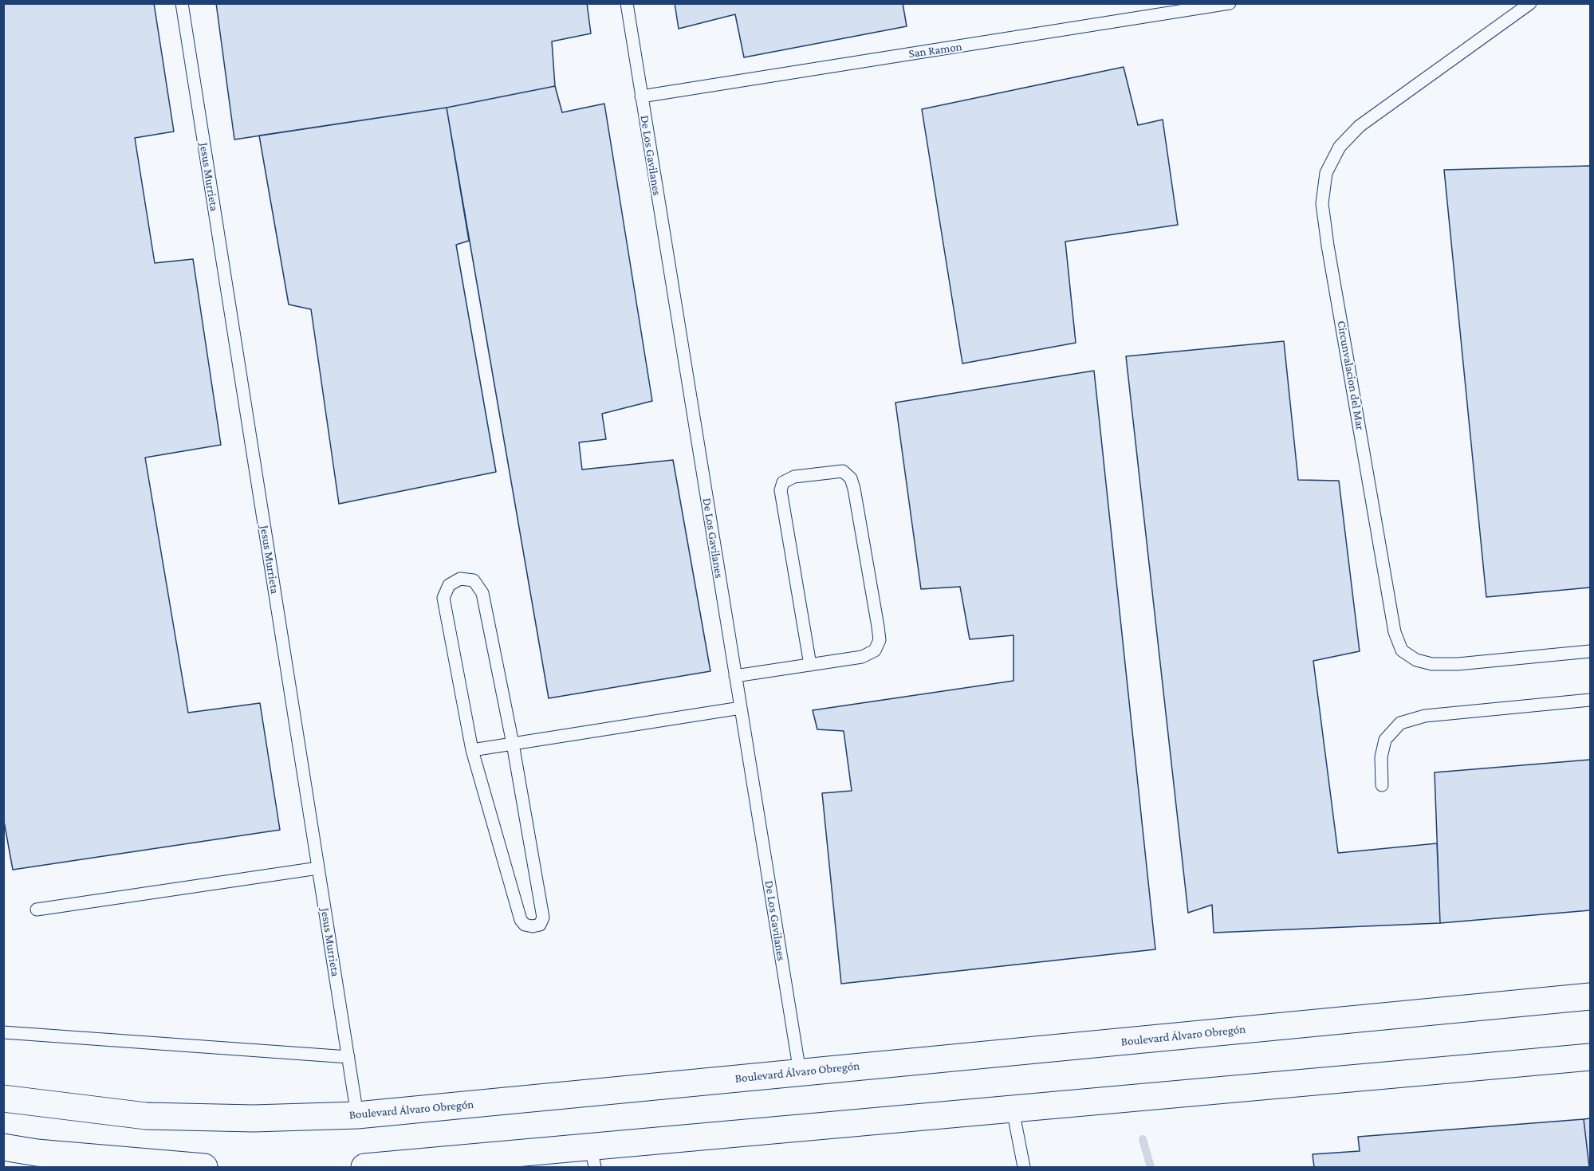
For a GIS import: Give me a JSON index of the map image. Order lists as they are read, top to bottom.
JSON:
{
  "streets": {
    "highway": ["Boulevard Álvaro Obregón"],
    "lane": [
      "San Ramon",
      "De Los Gavilanes",
      "Jesus Murrieta",
      "Circunvalacion del Mar"
    ]
  },
  "crossings": [
    ["San Ramon", "De Los Gavilanes"],
    ["De Los Gavilanes", "Boulevard Álvaro Obregón"],
    ["Jesus Murrieta", "Boulevard Álvaro Obregón"]
  ]
}
